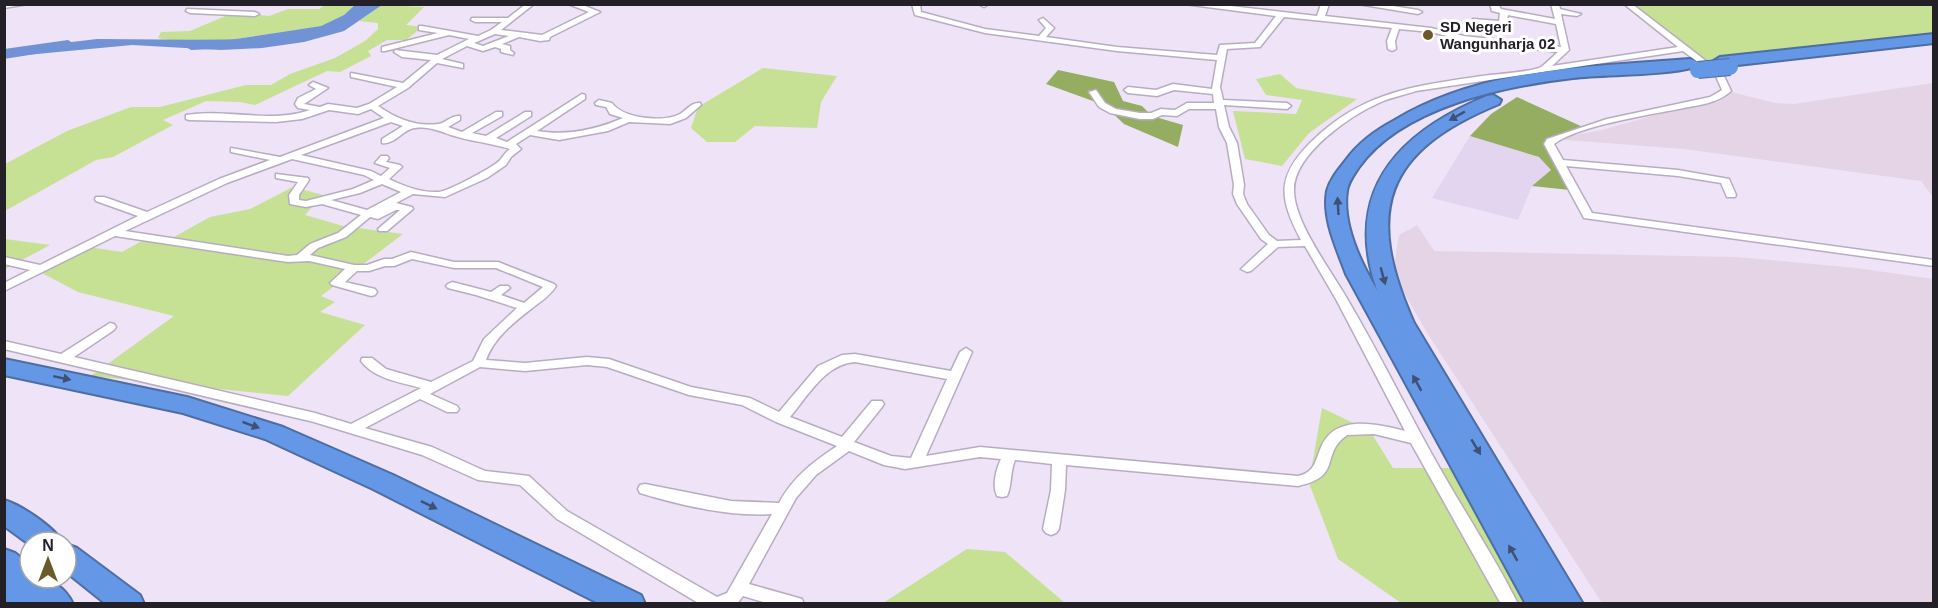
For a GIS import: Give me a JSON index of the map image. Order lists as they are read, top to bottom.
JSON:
{
  "places": ["SD Negeri Wangunharja 02"],
  "north": "top"
}
